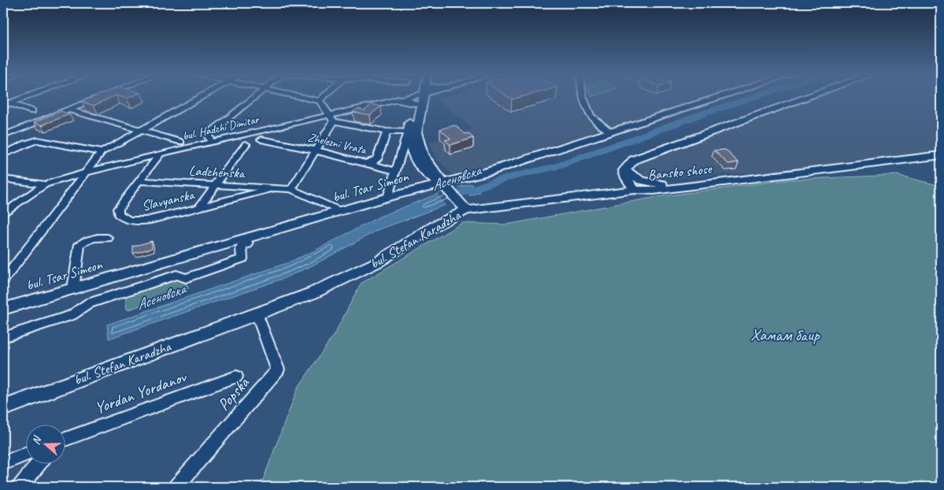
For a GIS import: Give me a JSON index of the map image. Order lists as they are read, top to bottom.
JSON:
{
  "streets": {
    "main road": ["Bansko shose", "bul. Tsar Simeon", "bul. Stefan Karadzha"],
    "street": [
      "bul. Hadzhi Dimitar",
      "Zhelezni Vrata",
      "Ladzhenska",
      "Slavyanska",
      "Yordan Yordanov",
      "Popska"
    ]
  },
  "crossings": [
    ["bul. Hadzhi Dimitar", "Slavyanska"],
    ["Ladzhenska", "Slavyanska"],
    ["Bansko shose", "bul. Stefan Karadzha"],
    ["bul. Stefan Karadzha", "Popska"]
  ],
  "water": ["Асеновска"],
  "parks": ["Хамам баир"],
  "north": "left"
}
